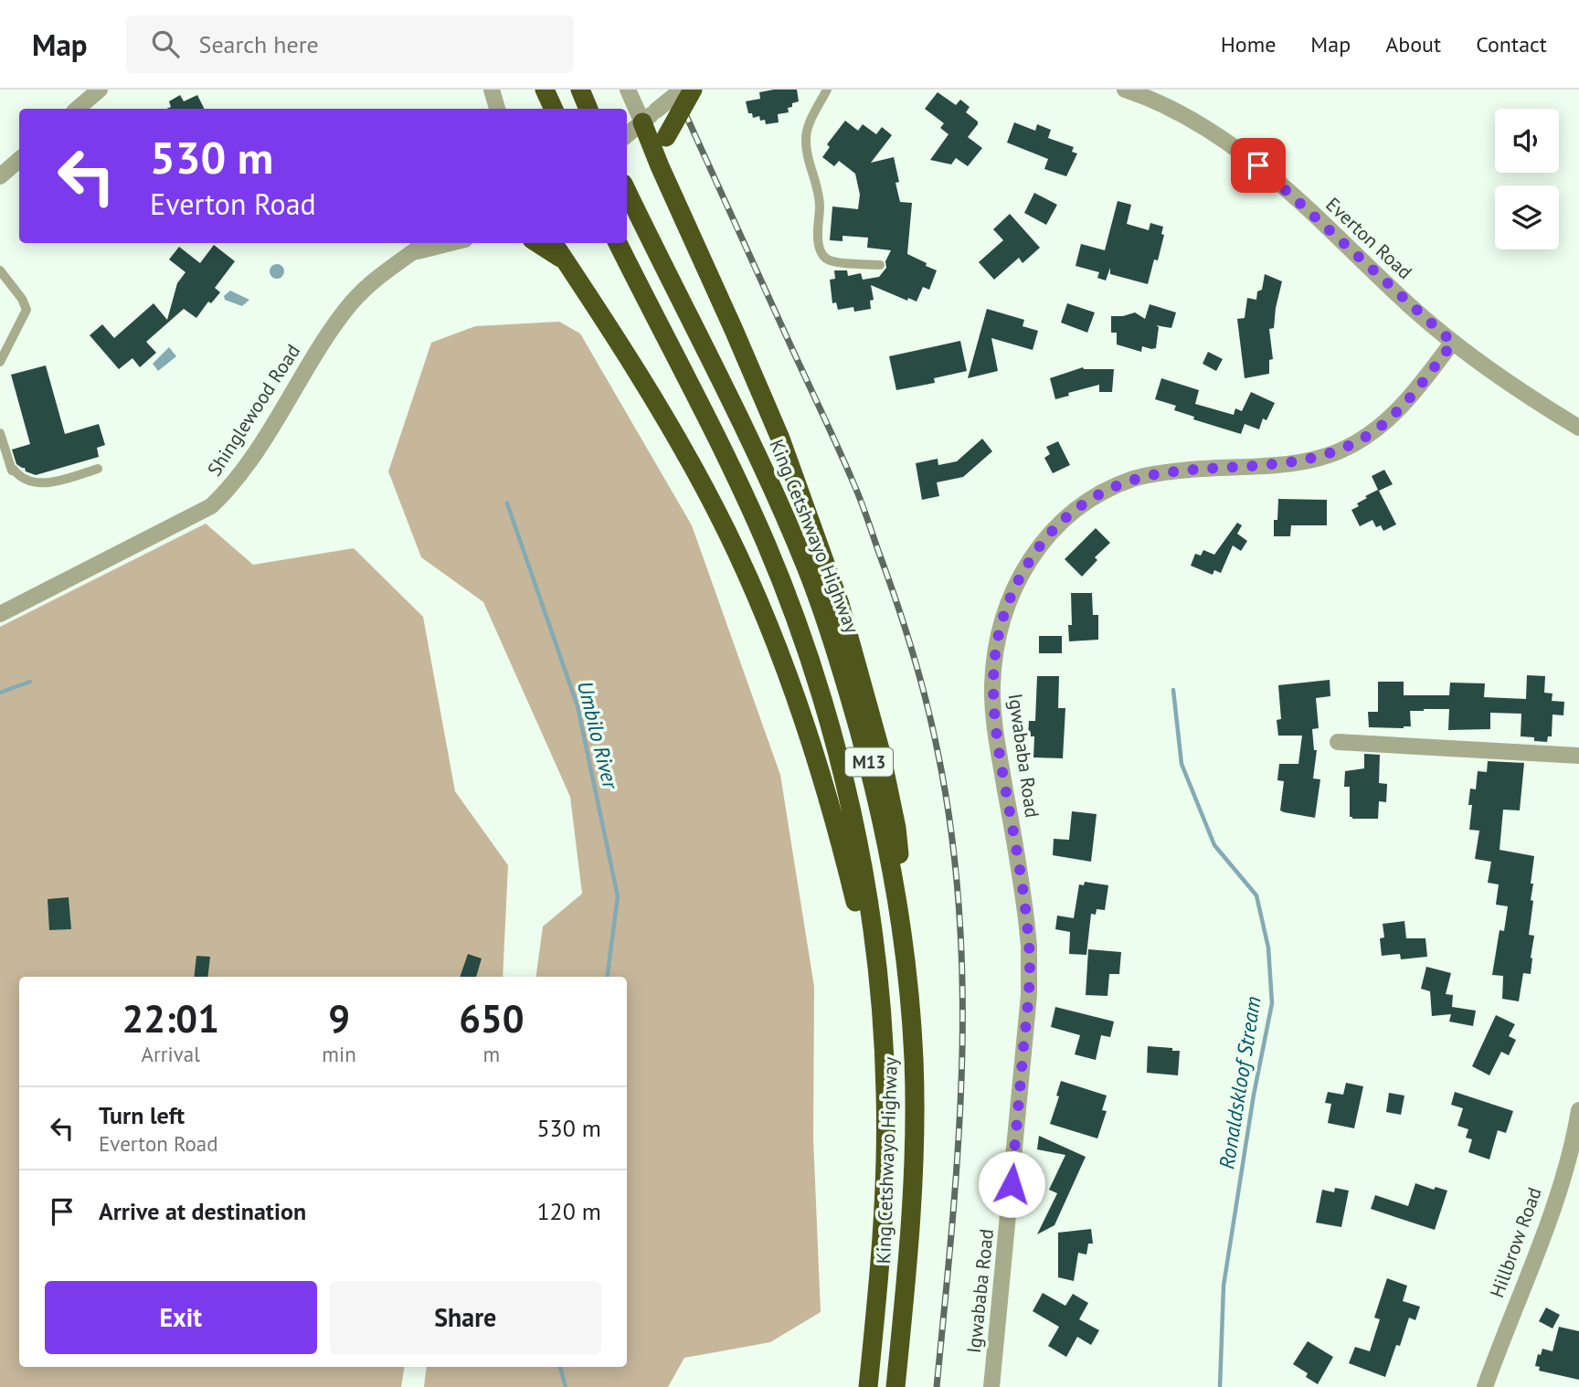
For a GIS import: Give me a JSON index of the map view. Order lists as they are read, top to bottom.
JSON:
{
  "streets": {
    "highway": ["King Cetshwayo Highway", "M13"],
    "street": [
      "Everton Road",
      "Shinglewood Road",
      "Igwababa Road",
      "Hillbrow Road"
    ]
  },
  "crossings": [
    ["Everton Road", "Igwababa Road"]
  ],
  "water": ["Umbilo River", "Ronaldskloof Stream"],
  "page": {
    "header": "Map",
    "search": "Search here",
    "nav": [
      "Home",
      "Map",
      "About",
      "Contact"
    ],
    "turn": ["530 m", "Everton Road"],
    "eta": [
      "22:01",
      "Arrival",
      "9",
      "min",
      "650",
      "m"
    ],
    "list": [
      {
        "name": "Turn left",
        "note": "Everton Road",
        "value": "530 m"
      },
      {
        "name": "Arrive at destination",
        "value": "120 m"
      }
    ],
    "buttons": ["Exit", "Share"]
  }
}
